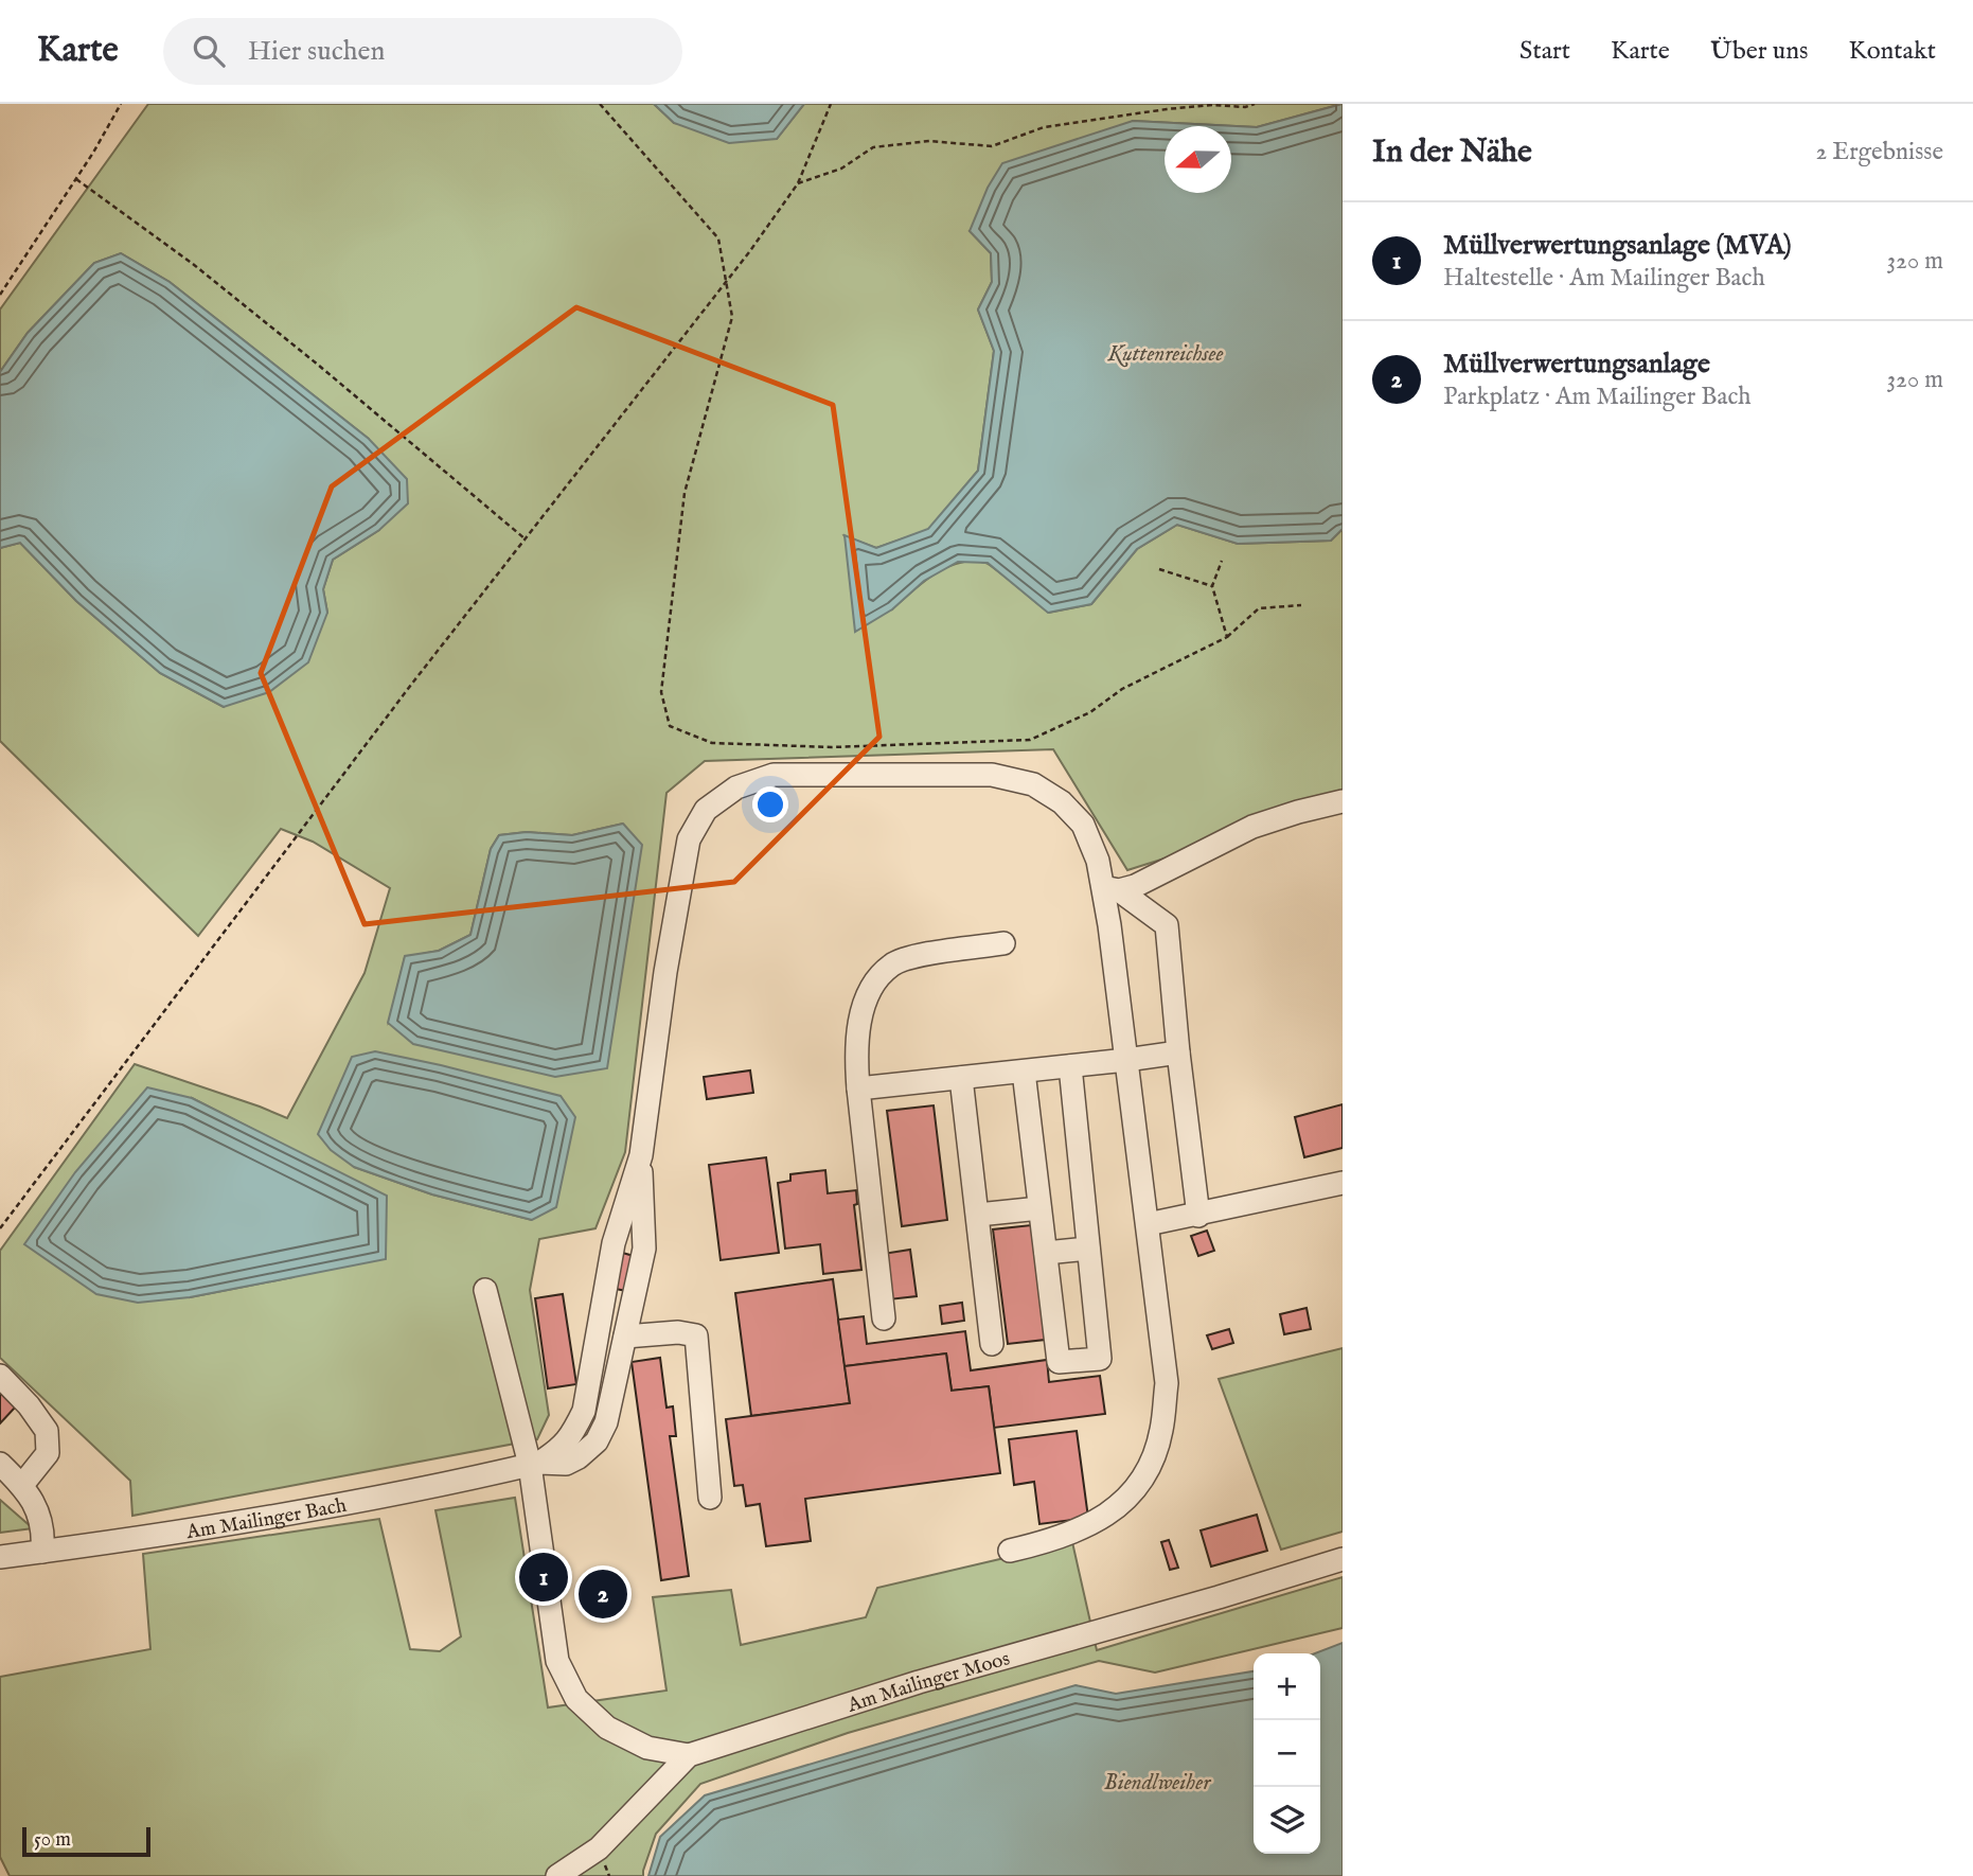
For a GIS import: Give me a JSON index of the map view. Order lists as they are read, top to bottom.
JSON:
{
  "streets": {
    "street": ["Am Mailinger Bach", "Am Mailinger Moos"]
  },
  "water": ["Kuttenreichsee", "Biendlweiher"],
  "scale_bar": "50 m",
  "north": "left",
  "page": {
    "header": "Karte",
    "search": "Hier suchen",
    "nav": [
      "Start",
      "Karte",
      "Über uns",
      "Kontakt"
    ],
    "heading": ["In der Nähe", "2 Ergebnisse"],
    "list": [
      {
        "mark": "1",
        "name": "Müllverwertungsanlage (MVA)",
        "note": "Haltestelle · Am Mailinger Bach",
        "value": "320 m"
      },
      {
        "mark": "2",
        "name": "Müllverwertungsanlage",
        "note": "Parkplatz · Am Mailinger Bach",
        "value": "320 m"
      }
    ],
    "pins": ["1", "2"],
    "map_buttons": ["+", "−"],
    "scale": "50 m"
  }
}
